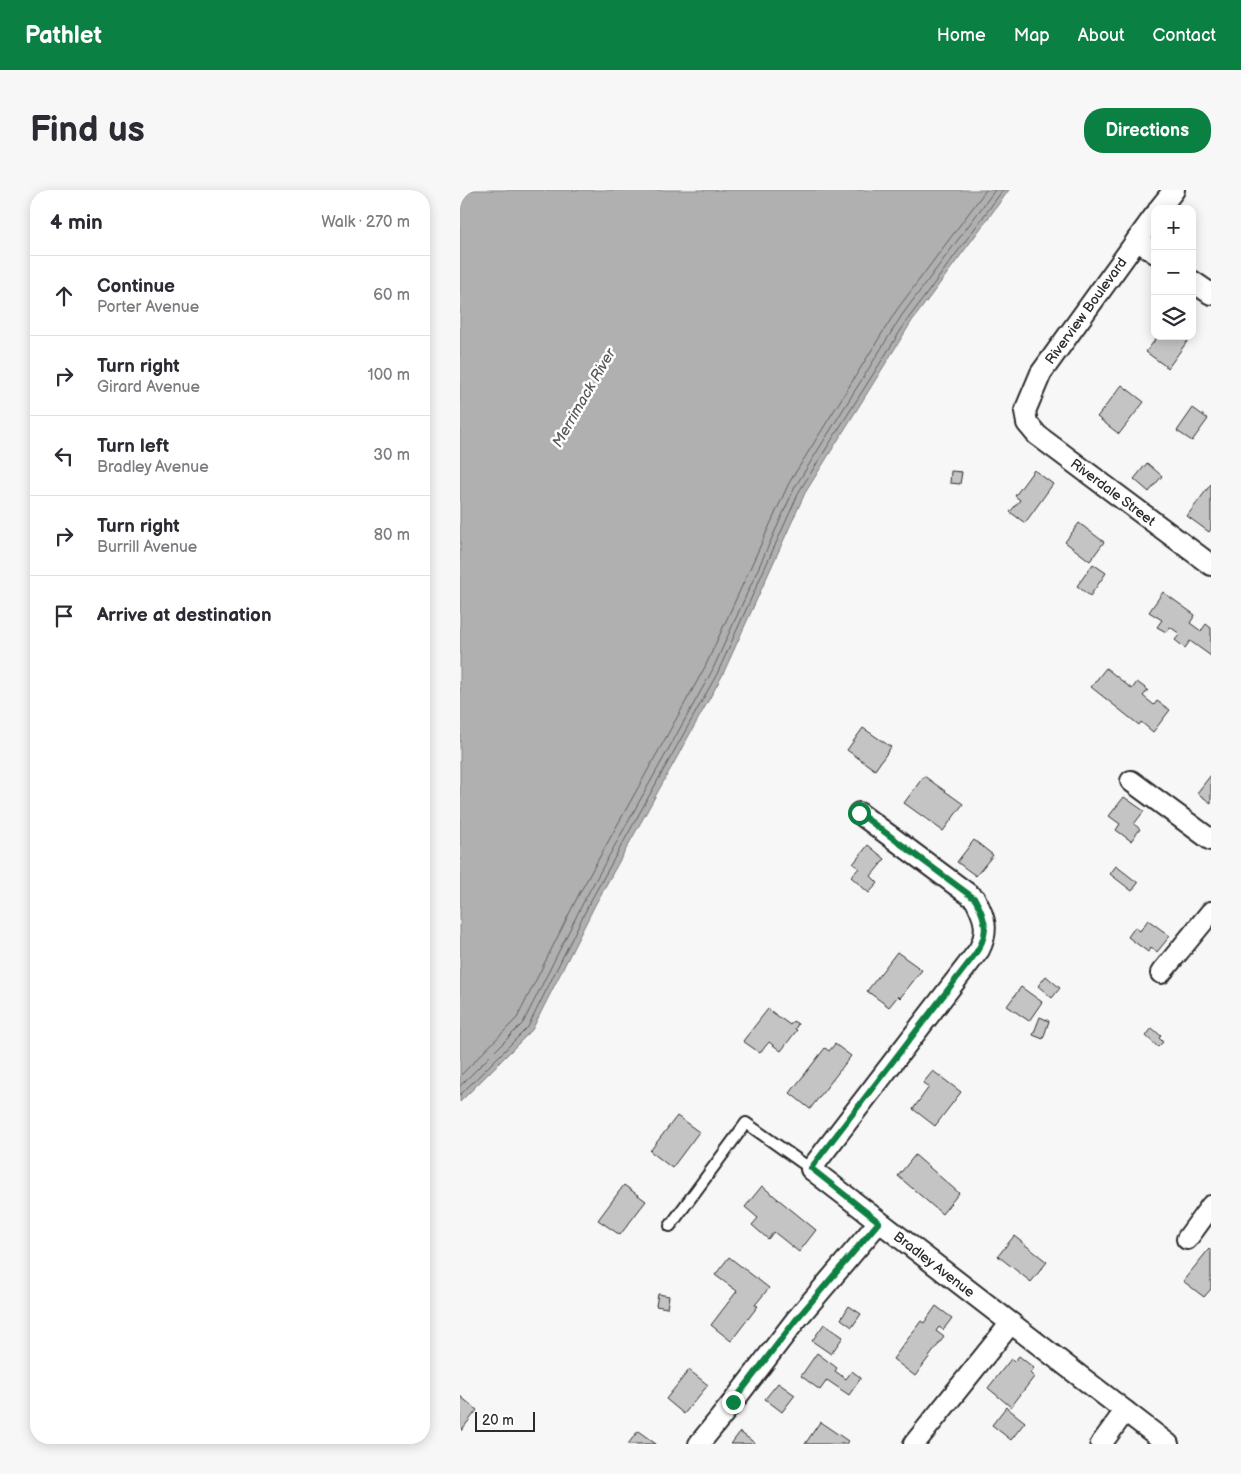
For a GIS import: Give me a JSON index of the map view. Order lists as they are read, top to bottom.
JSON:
{
  "streets": {
    "street": ["Riverview Boulevard", "Riverdale Street", "Bradley Avenue"]
  },
  "crossings": [
    ["Riverview Boulevard", "Riverdale Street"]
  ],
  "water": ["Merrimack River"],
  "scale_bar": "20 m",
  "page": {
    "header": "Pathlet",
    "nav": [
      "Home",
      "Map",
      "About",
      "Contact"
    ],
    "buttons": "Directions",
    "title": "Find us",
    "heading": ["4 min", "Walk · 270 m"],
    "map_buttons": ["+", "−"],
    "list": [
      ["Continue", "Porter Avenue", "60 m"],
      ["Turn right", "Girard Avenue", "100 m"],
      ["Turn left", "Bradley Avenue", "30 m"],
      ["Turn right", "Burrill Avenue", "80 m"],
      "Arrive at destination"
    ],
    "scale": "20 m"
  }
}
